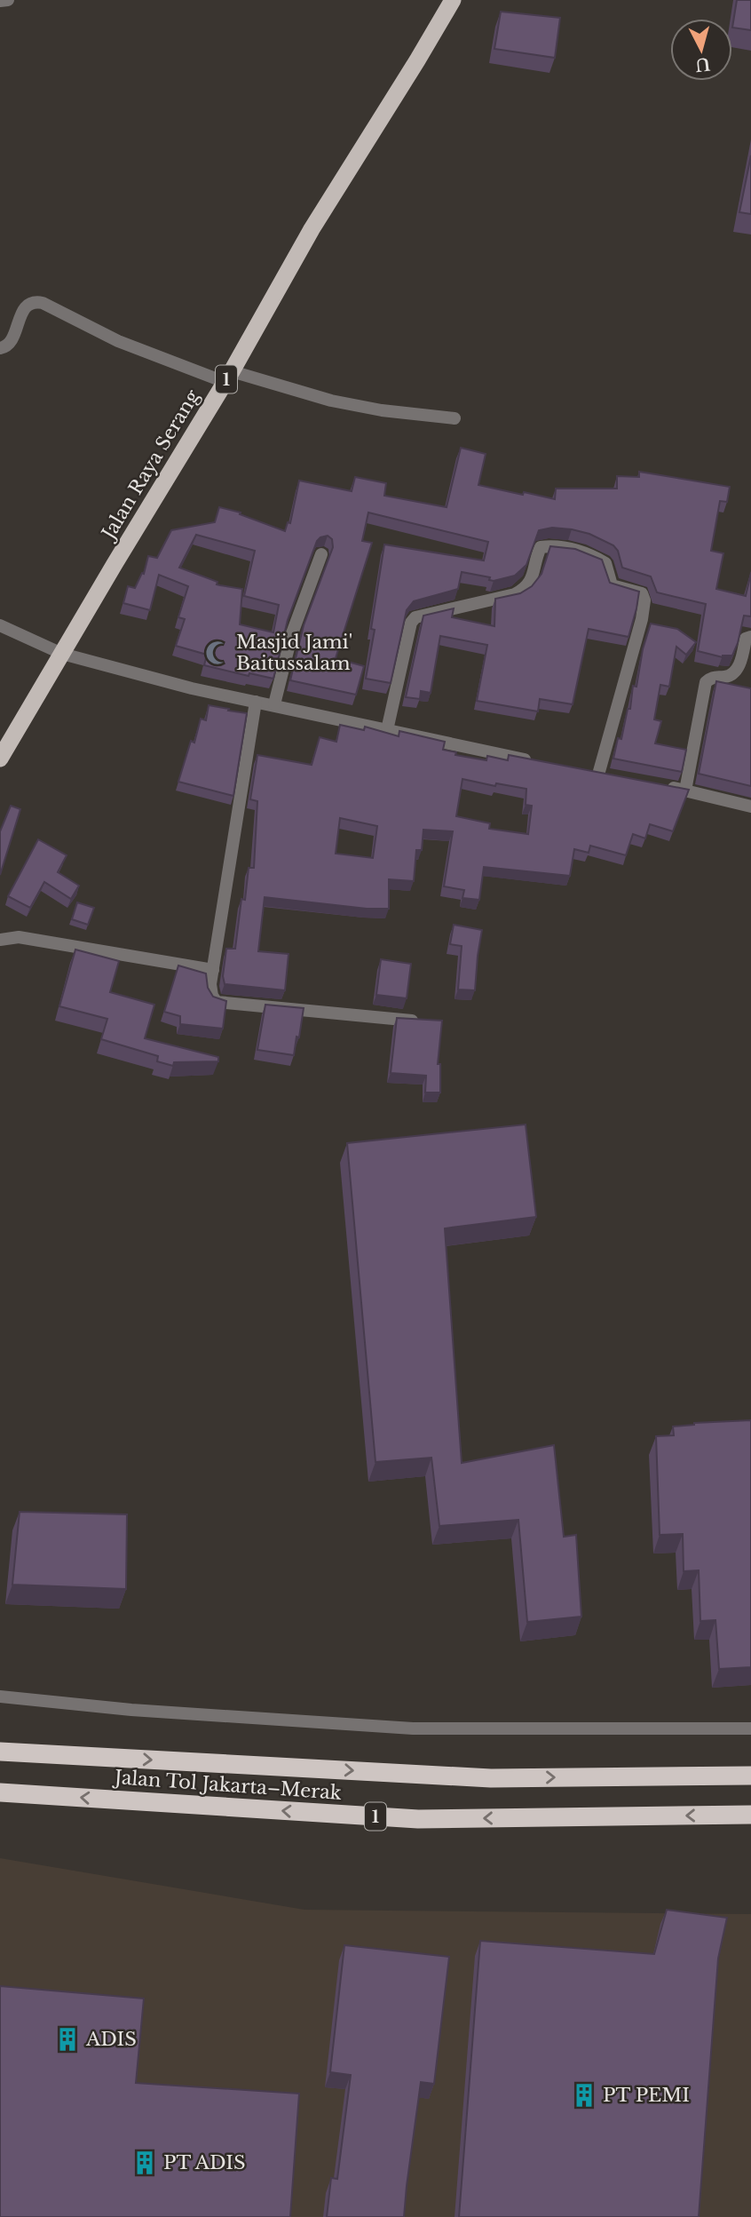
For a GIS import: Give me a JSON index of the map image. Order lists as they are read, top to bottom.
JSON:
{
  "streets": {
    "highway": ["1", "Jalan Raya Serang", "Jalan Tol Jakarta–Merak"]
  },
  "places": {
    "mosque": ["Masjid Jami' Baitussalam"],
    "building": ["ADIS", "PT PEMI", "PT ADIS"]
  },
  "north": "bottom"
}
